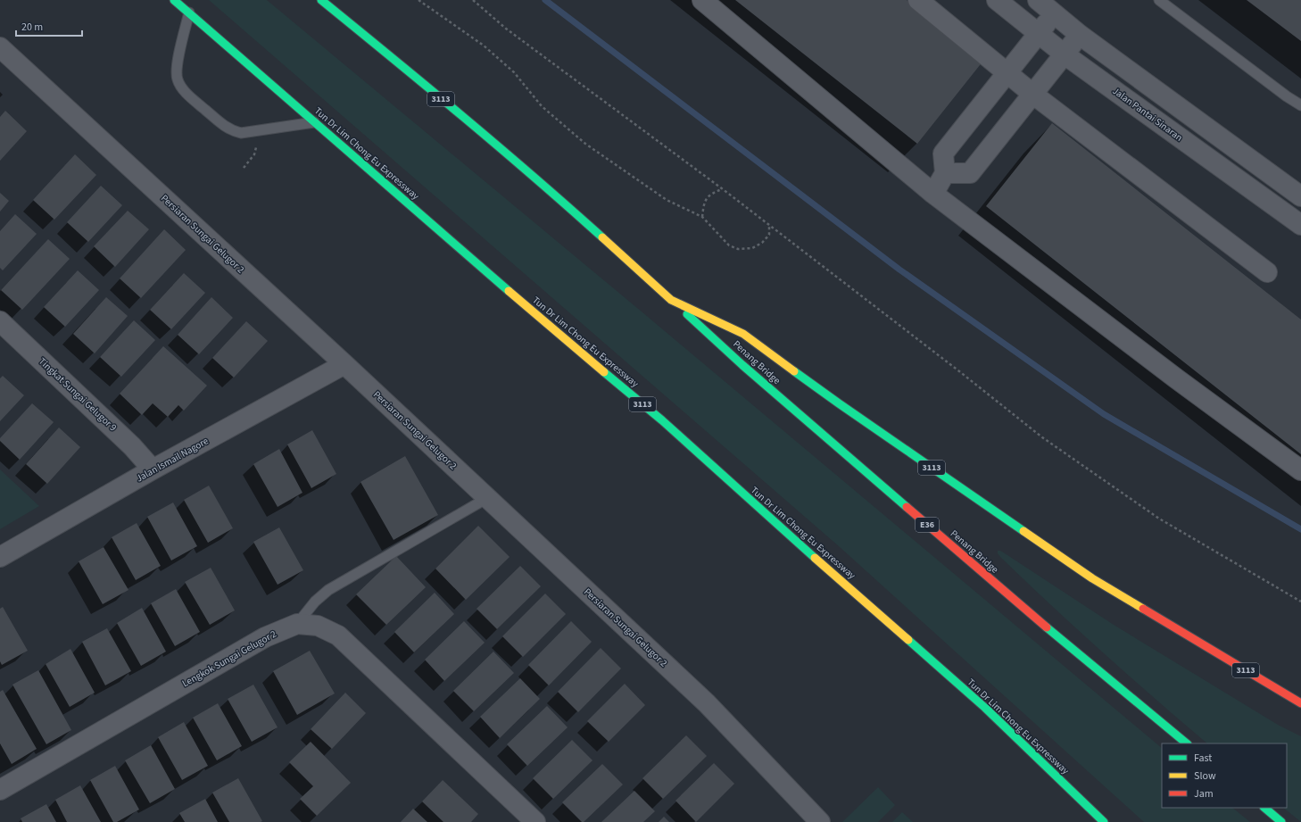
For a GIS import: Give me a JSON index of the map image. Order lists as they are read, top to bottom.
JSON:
{
  "streets": {
    "highway": [
      "3113",
      "Tun Dr Lim Chong Eu Expressway",
      "Penang Bridge",
      "E36"
    ],
    "street": [
      "Jalan Pantai Sinaran",
      "Persiaran Sungai Gelugor 2",
      "Tingkat Sungai Gelugor 9",
      "Jalan Ismail Nagore",
      "Lengkok Sungai Gelugor 2"
    ]
  },
  "crossings": [
    ["3113", "Penang Bridge"],
    ["Persiaran Sungai Gelugor 2", "Jalan Ismail Nagore"],
    ["Tingkat Sungai Gelugor 9", "Jalan Ismail Nagore"]
  ],
  "legend": ["Fast", "Slow", "Jam"],
  "scale_bar": "20 m"
}
